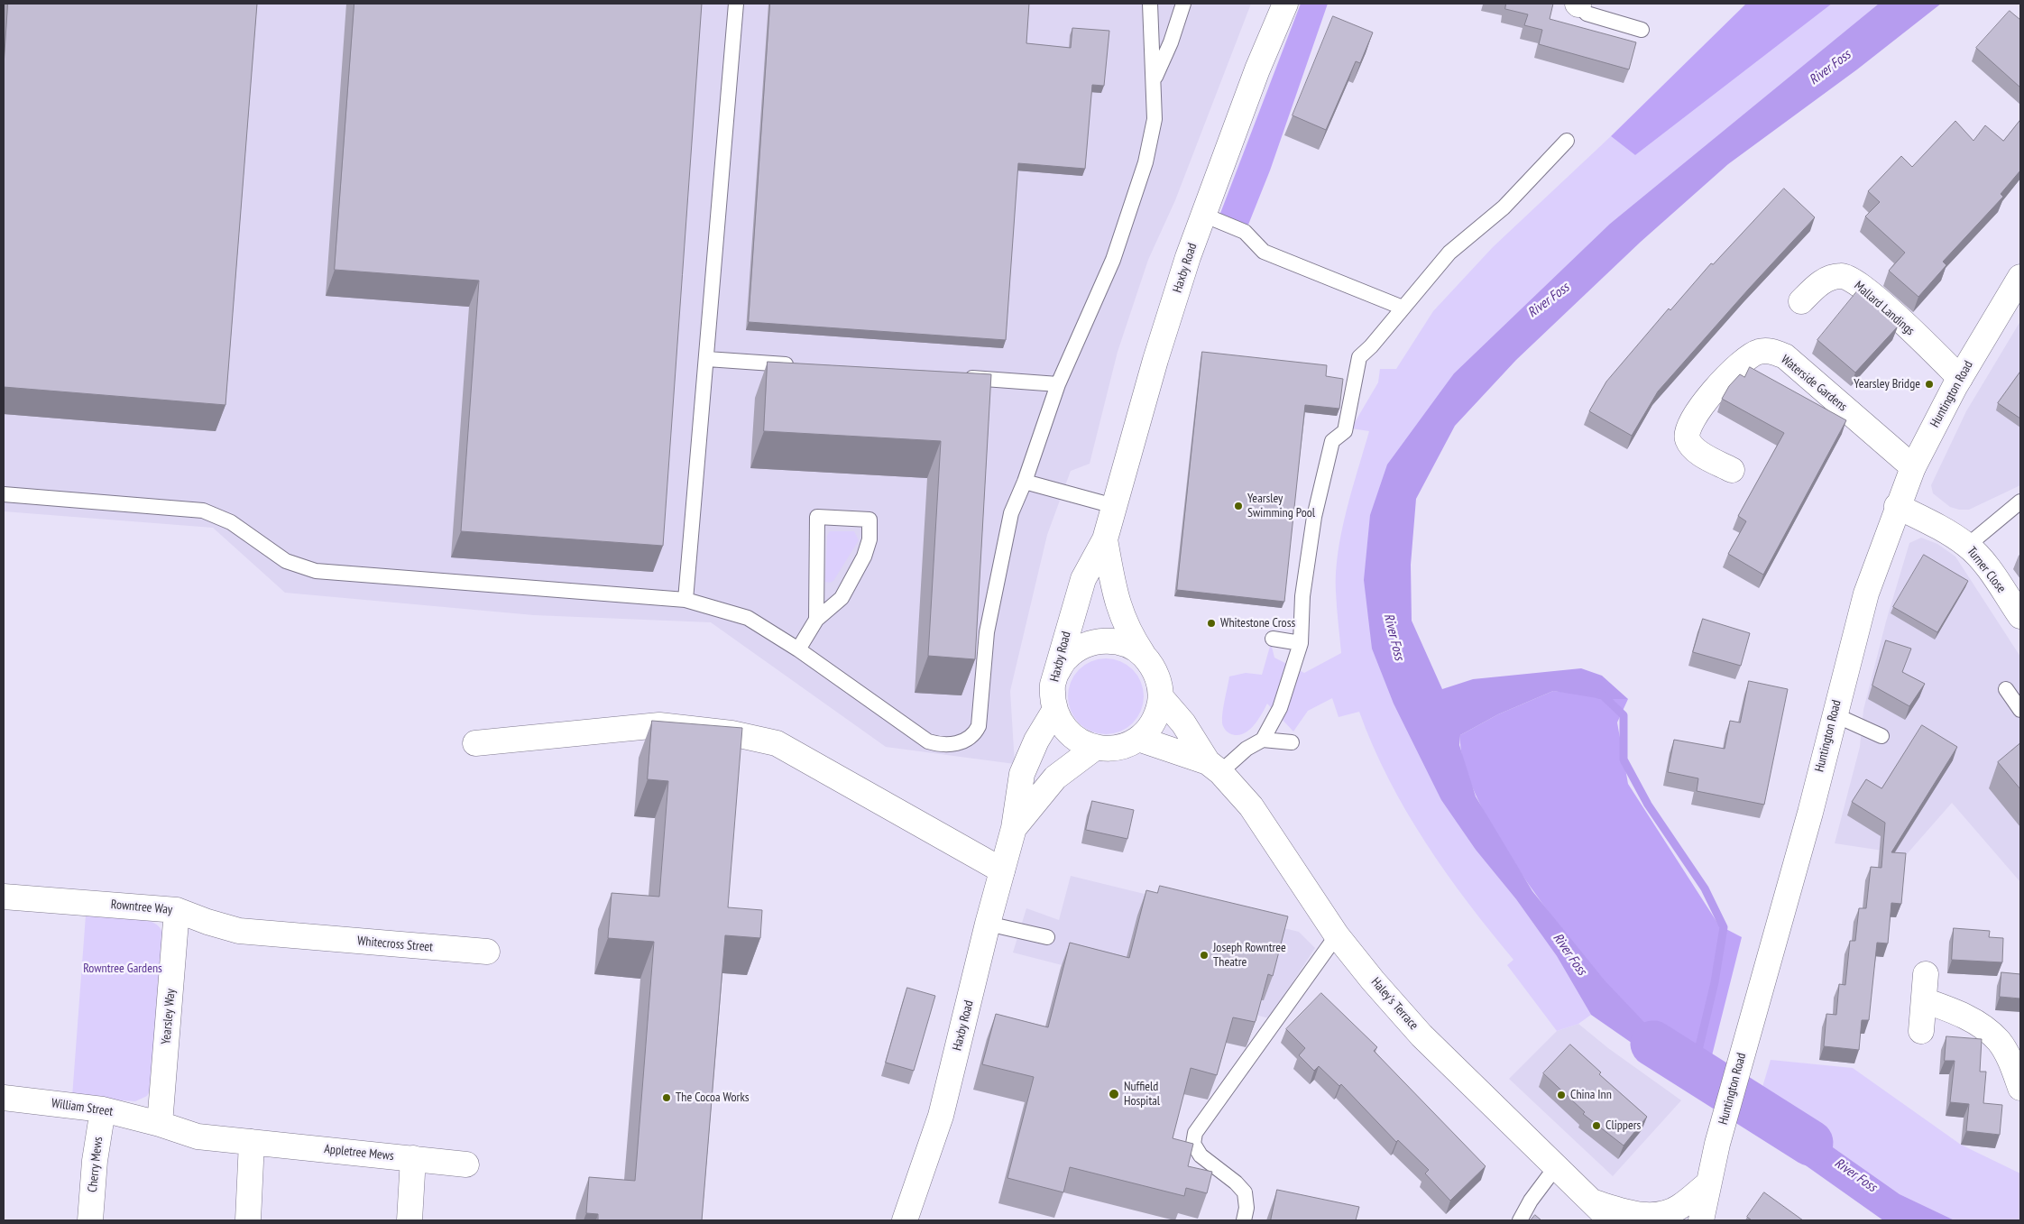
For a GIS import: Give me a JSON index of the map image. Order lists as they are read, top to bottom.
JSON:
{
  "streets": {
    "street": [
      "Haxby Road",
      "Mallard Landings",
      "Waterside Gardens",
      "Huntington Road",
      "Turner Close",
      "Rowntree Way",
      "Whitecross Street",
      "Haley's Terrace",
      "Yearsley Way",
      "William Street",
      "Appletree Mews",
      "Cherry Mews"
    ]
  },
  "crossings": [
    ["Haxby Road", "Haley's Terrace"],
    ["Mallard Landings", "Huntington Road"],
    ["Waterside Gardens", "Huntington Road"],
    ["Huntington Road", "Turner Close"],
    ["Rowntree Way", "Whitecross Street"],
    ["Rowntree Way", "Yearsley Way"],
    ["Yearsley Way", "William Street"],
    ["Yearsley Way", "Appletree Mews"],
    ["William Street", "Appletree Mews"],
    ["William Street", "Cherry Mews"]
  ],
  "water": ["River Foss"],
  "parks": ["Rowntree Gardens"],
  "places": [
    "Yearsley Bridge",
    "Yearsley Swimming Pool",
    "Whitestone Cross",
    "Joseph Rowntree Theatre",
    "Nuffield Hospital",
    "China Inn",
    "The Cocoa Works",
    "Clippers"
  ]
}
